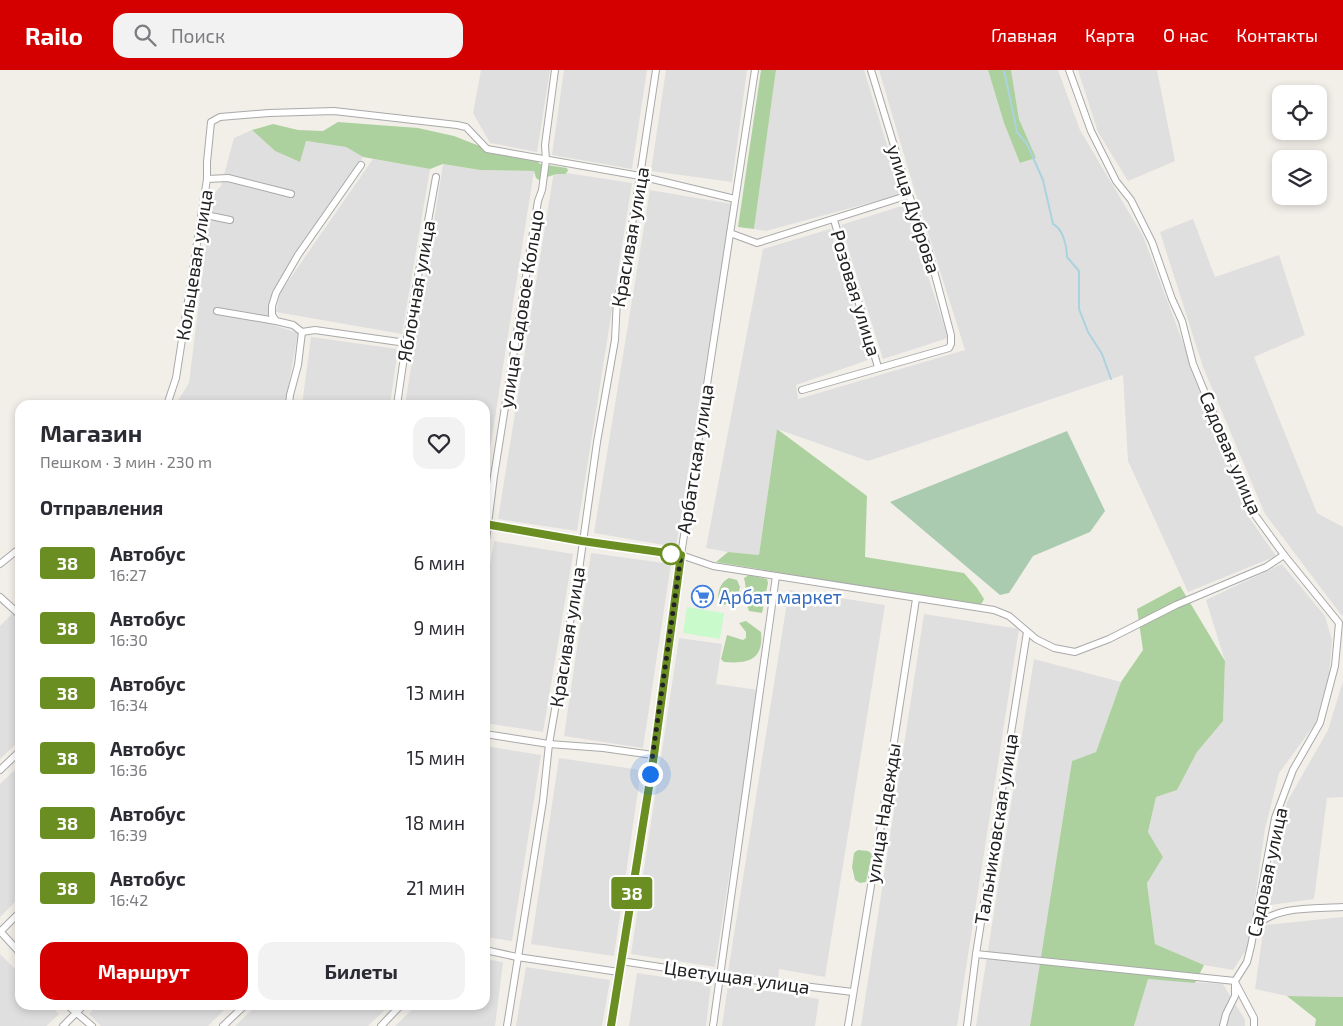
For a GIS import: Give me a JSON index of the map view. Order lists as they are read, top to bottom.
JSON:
{
  "streets": {
    "street": [
      "улица Дуброва",
      "Красивая улица",
      "Кольцевая улица",
      "Яблочная улица",
      "Розовая улица",
      "улица Садовое Кольцо",
      "Садовая улица",
      "Арбатская улица",
      "улица Надежды",
      "Тальниковская улица",
      "Цветущая улица"
    ]
  },
  "crossings": [
    ["улица Дуброва", "Розовая улица"],
    ["Арбатская улица", "Цветущая улица"],
    ["улица Надежды", "Цветущая улица"]
  ],
  "places": {
    "supermarket": ["Арбат маркет"]
  },
  "lines": ["bus line 38"],
  "page": {
    "header": "Railo",
    "search": "Поиск",
    "nav": [
      "Главная",
      "Карта",
      "О нас",
      "Контакты"
    ],
    "on_map": "38",
    "heading": [
      ["Магазин", "Пешком · 3 мин · 230 m"],
      "Отправления"
    ],
    "list": [
      {
        "mark": "38",
        "name": "Автобус",
        "note": "16:27",
        "value": "6 мин"
      },
      {
        "mark": "38",
        "name": "Автобус",
        "note": "16:30",
        "value": "9 мин"
      },
      {
        "mark": "38",
        "name": "Автобус",
        "note": "16:34",
        "value": "13 мин"
      },
      {
        "mark": "38",
        "name": "Автобус",
        "note": "16:36",
        "value": "15 мин"
      },
      {
        "mark": "38",
        "name": "Автобус",
        "note": "16:39",
        "value": "18 мин"
      },
      {
        "mark": "38",
        "name": "Автобус",
        "note": "16:42",
        "value": "21 мин"
      }
    ],
    "buttons": ["Маршрут", "Билеты"]
  }
}
